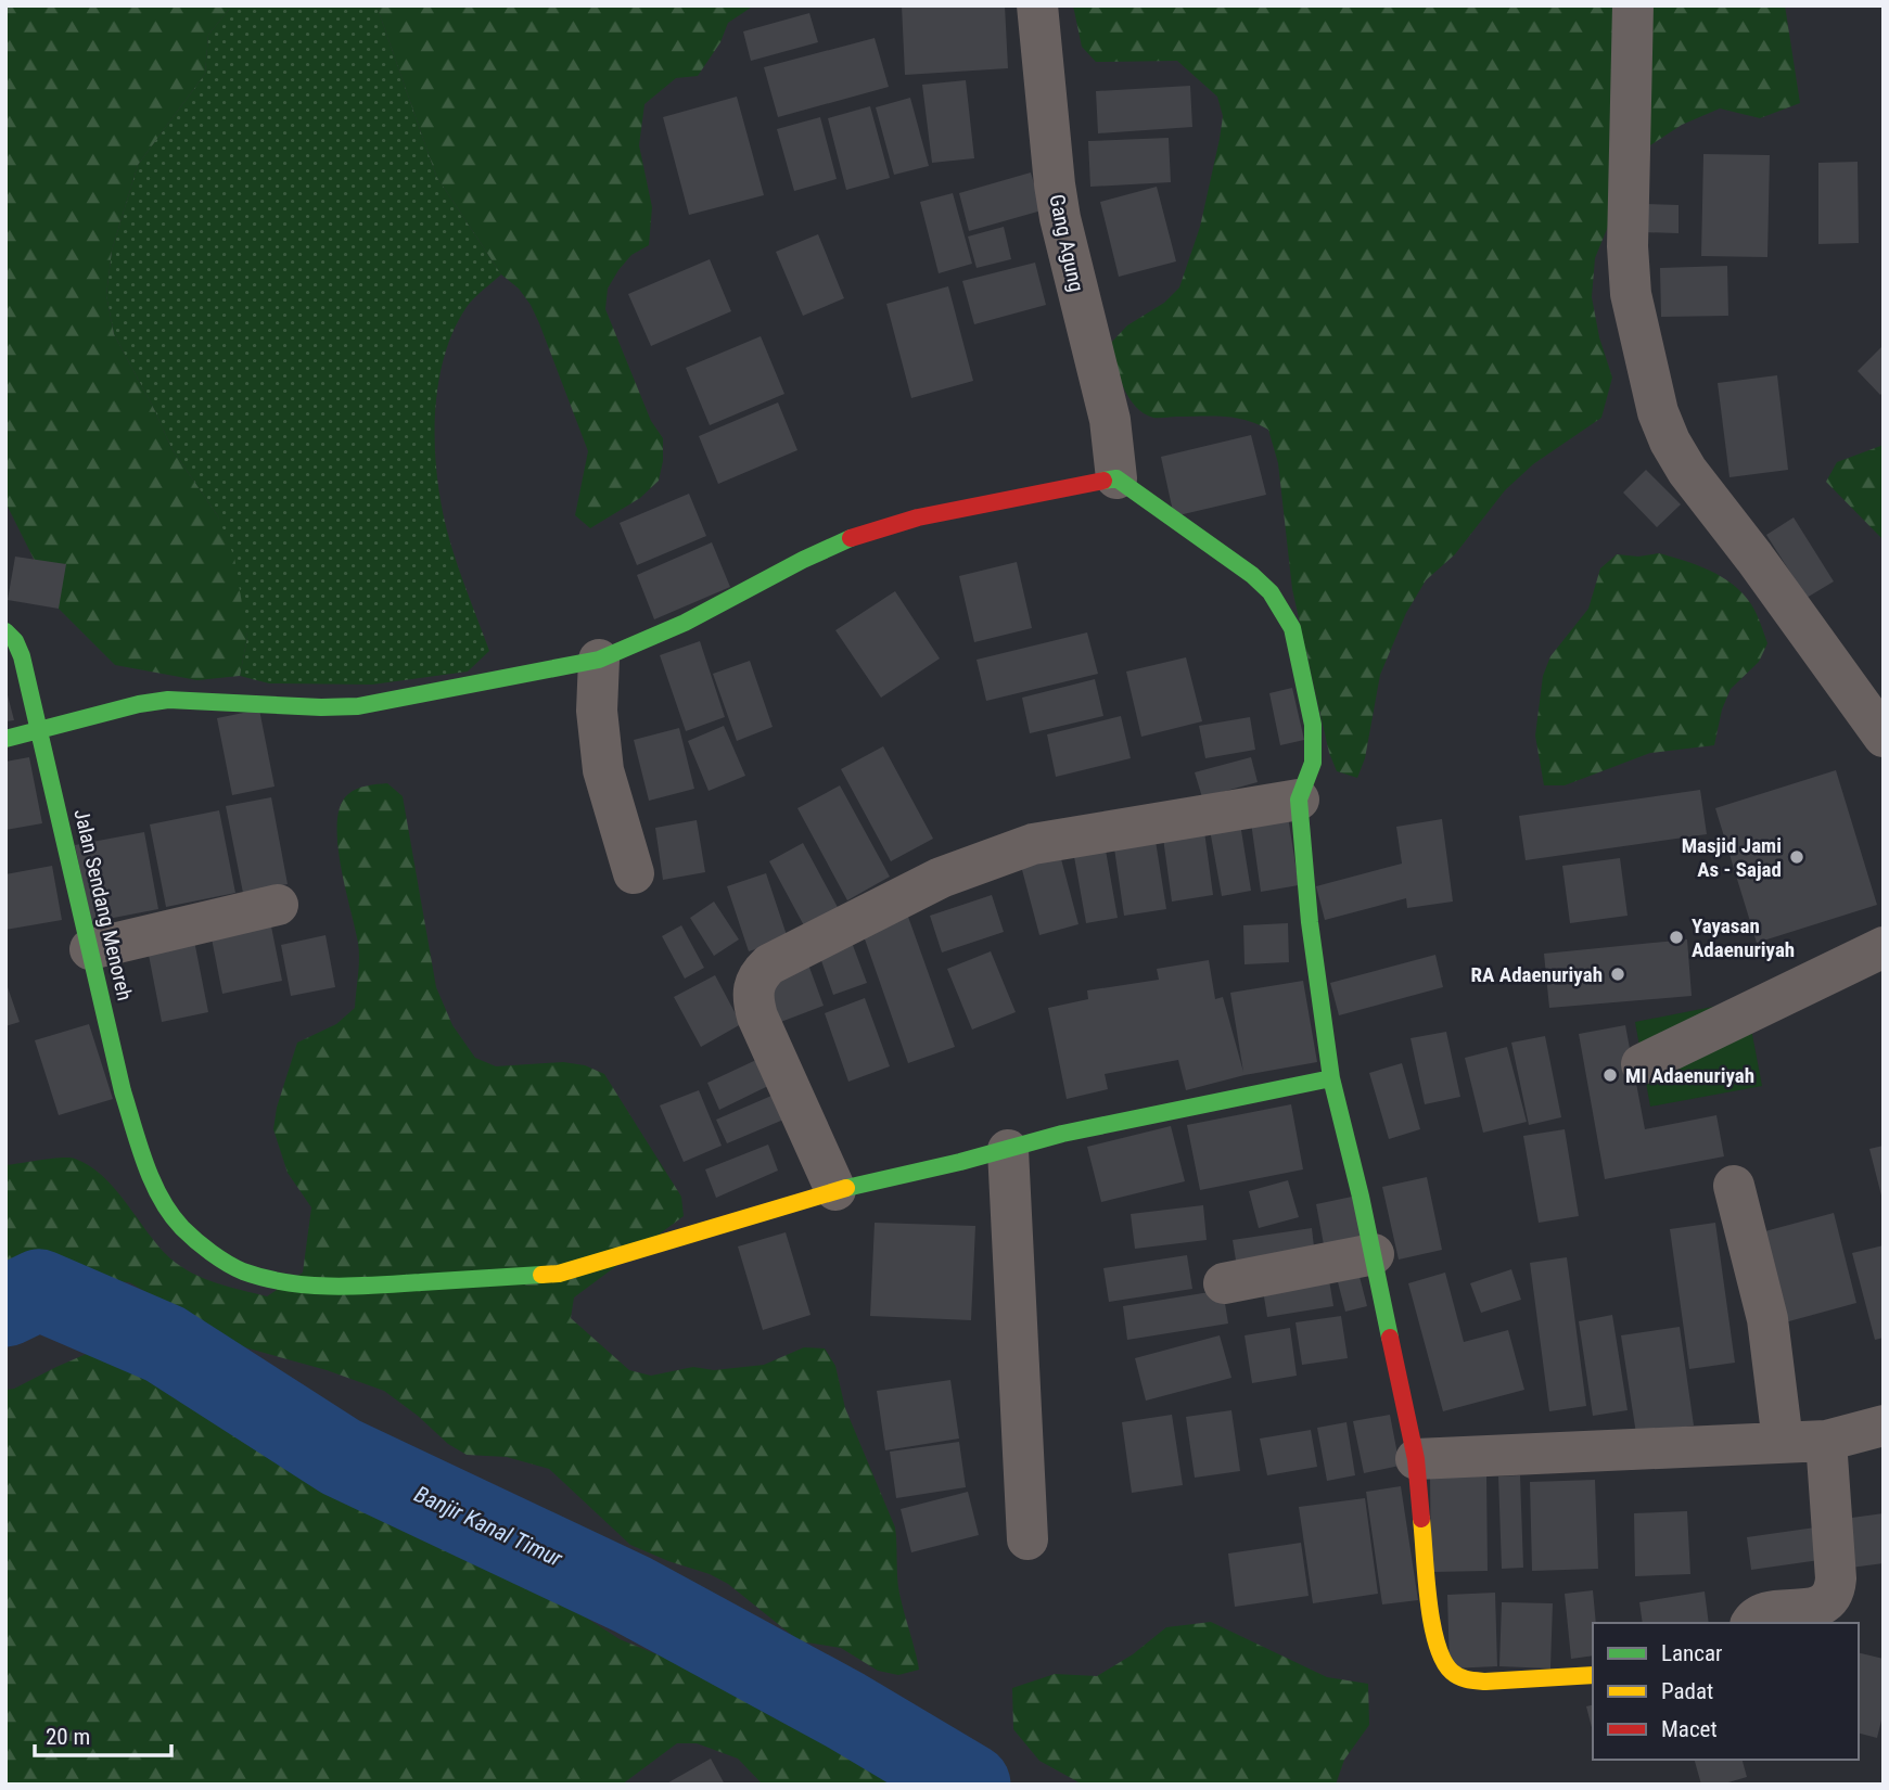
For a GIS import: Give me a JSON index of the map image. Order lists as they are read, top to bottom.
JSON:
{
  "streets": {
    "street": ["Gang Agung", "Jalan Sendang Menoreh"]
  },
  "water": ["Banjir Kanal Timur"],
  "places": [
    "Masjid Jami As - Sajad",
    "Yayasan Adaenuriyah",
    "RA Adaenuriyah",
    "MI Adaenuriyah"
  ],
  "legend": ["Lancar", "Padat", "Macet"],
  "scale_bar": "20 m"
}
